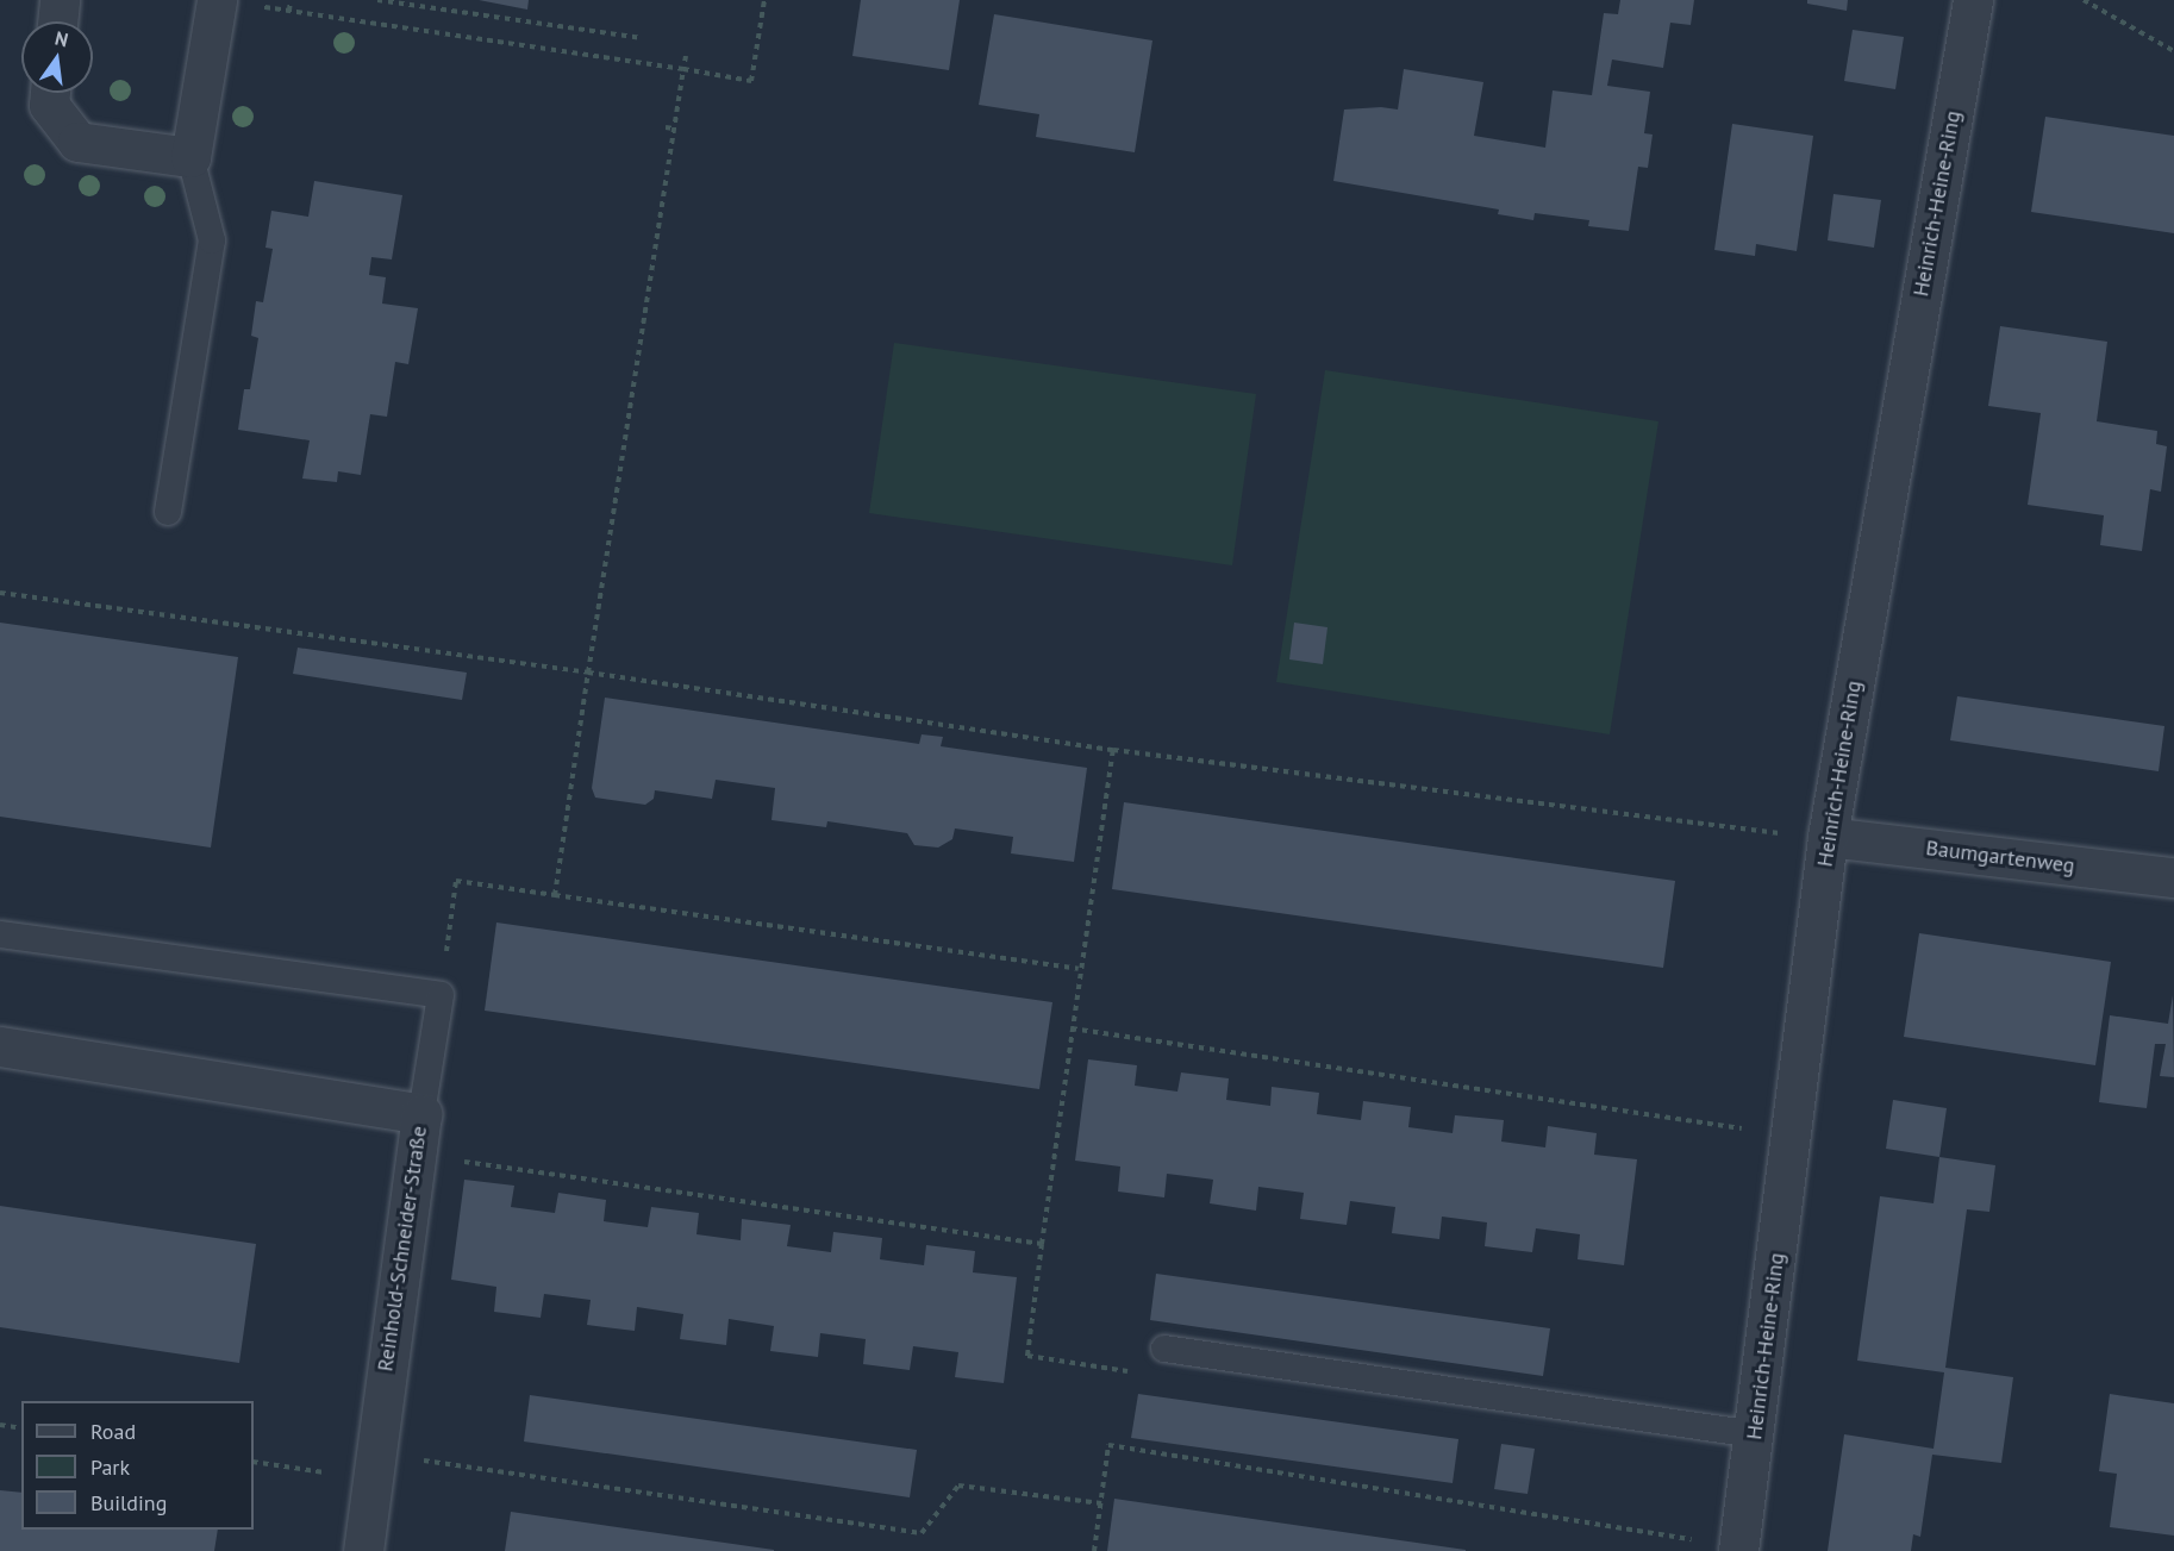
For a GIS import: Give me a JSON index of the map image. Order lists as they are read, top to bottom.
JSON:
{
  "streets": {
    "street": ["Heinrich-Heine-Ring", "Baumgartenweg", "Reinhold-Schneider-Straße"]
  },
  "crossings": [
    ["Heinrich-Heine-Ring", "Baumgartenweg"]
  ],
  "legend": ["Road", "Park", "Building"],
  "north": "top"
}
